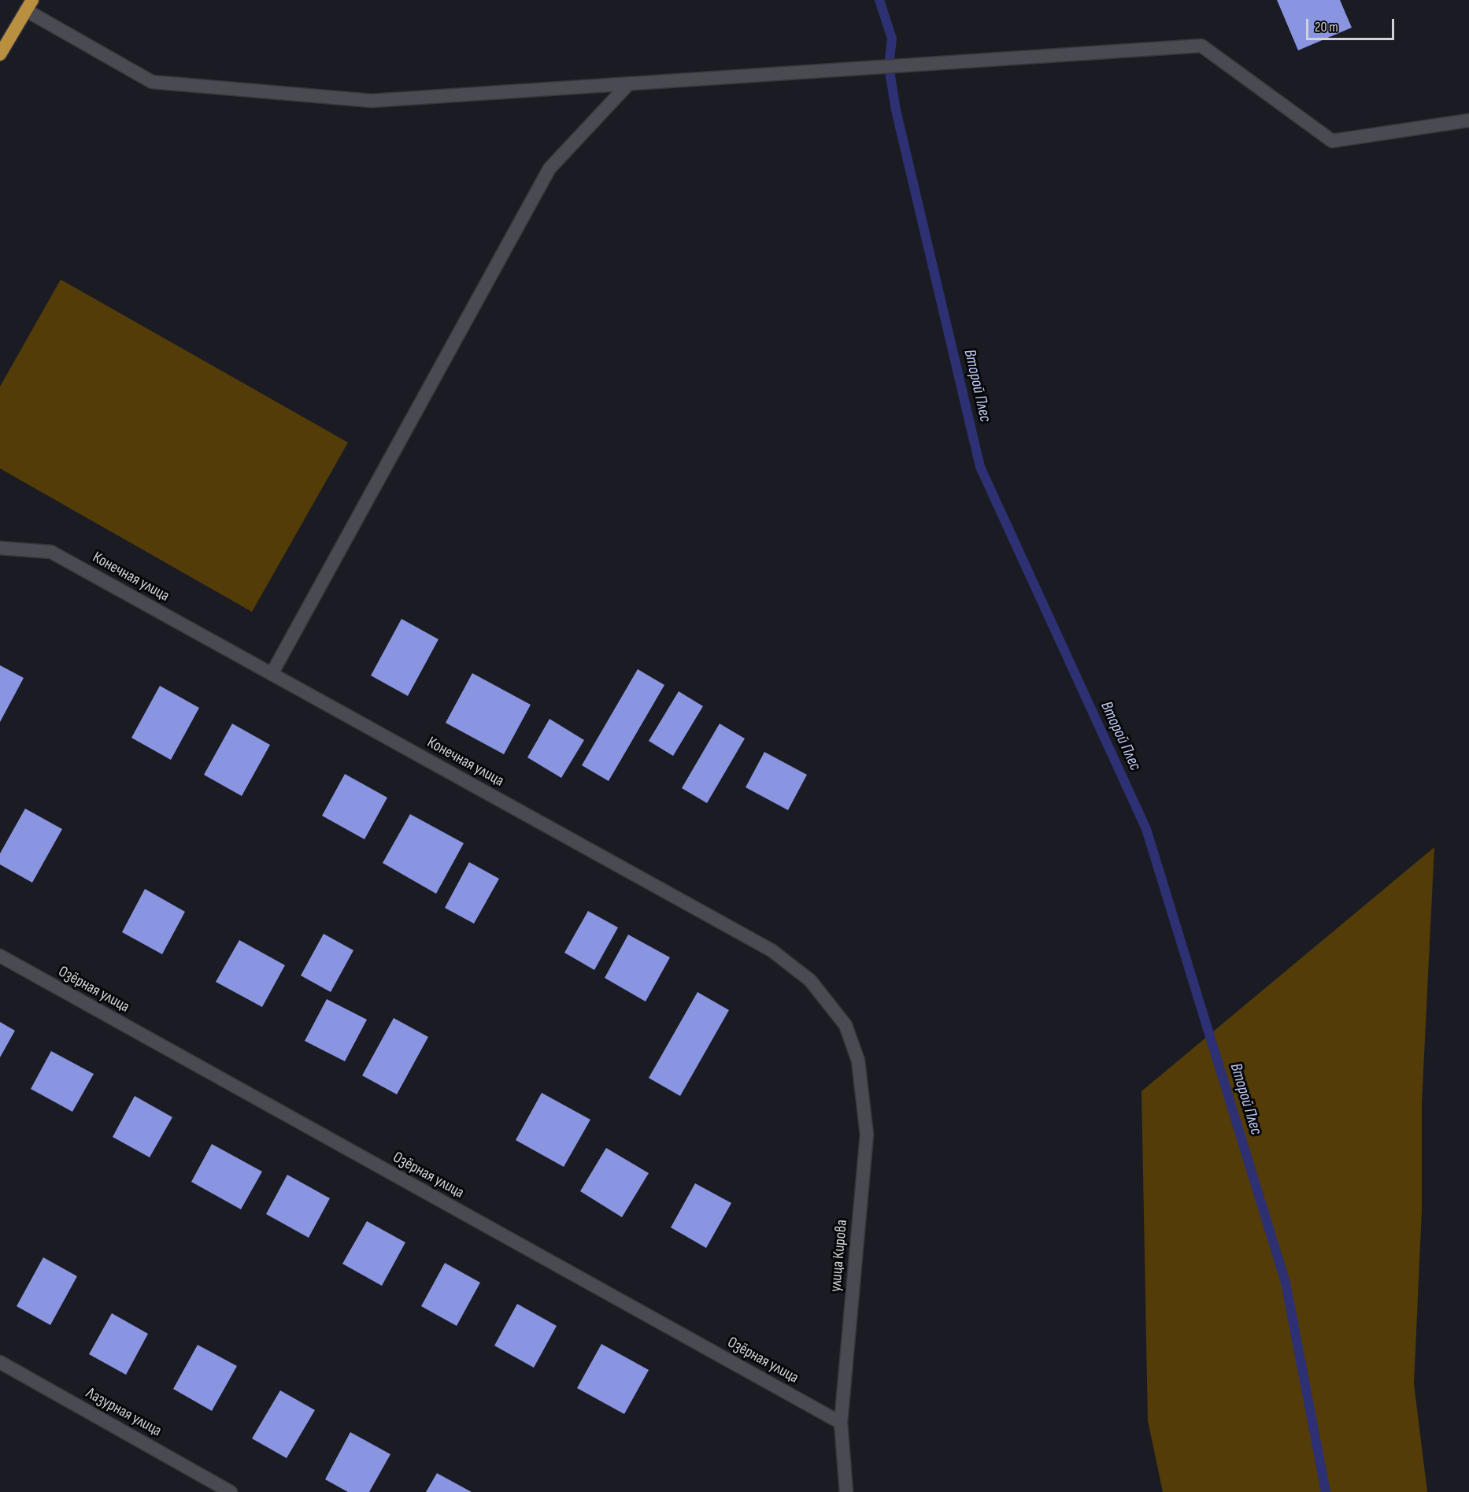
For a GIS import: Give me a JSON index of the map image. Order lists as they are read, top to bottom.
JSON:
{
  "streets": {
    "street": [
      "Конечная улица",
      "Озёрная улица",
      "улица Кирова",
      "Лазурная улица"
    ]
  },
  "crossings": [
    ["Конечная улица", "улица Кирова"],
    ["Озёрная улица", "улица Кирова"]
  ],
  "water": ["Второй Плес"],
  "scale_bar": "20 m"
}
